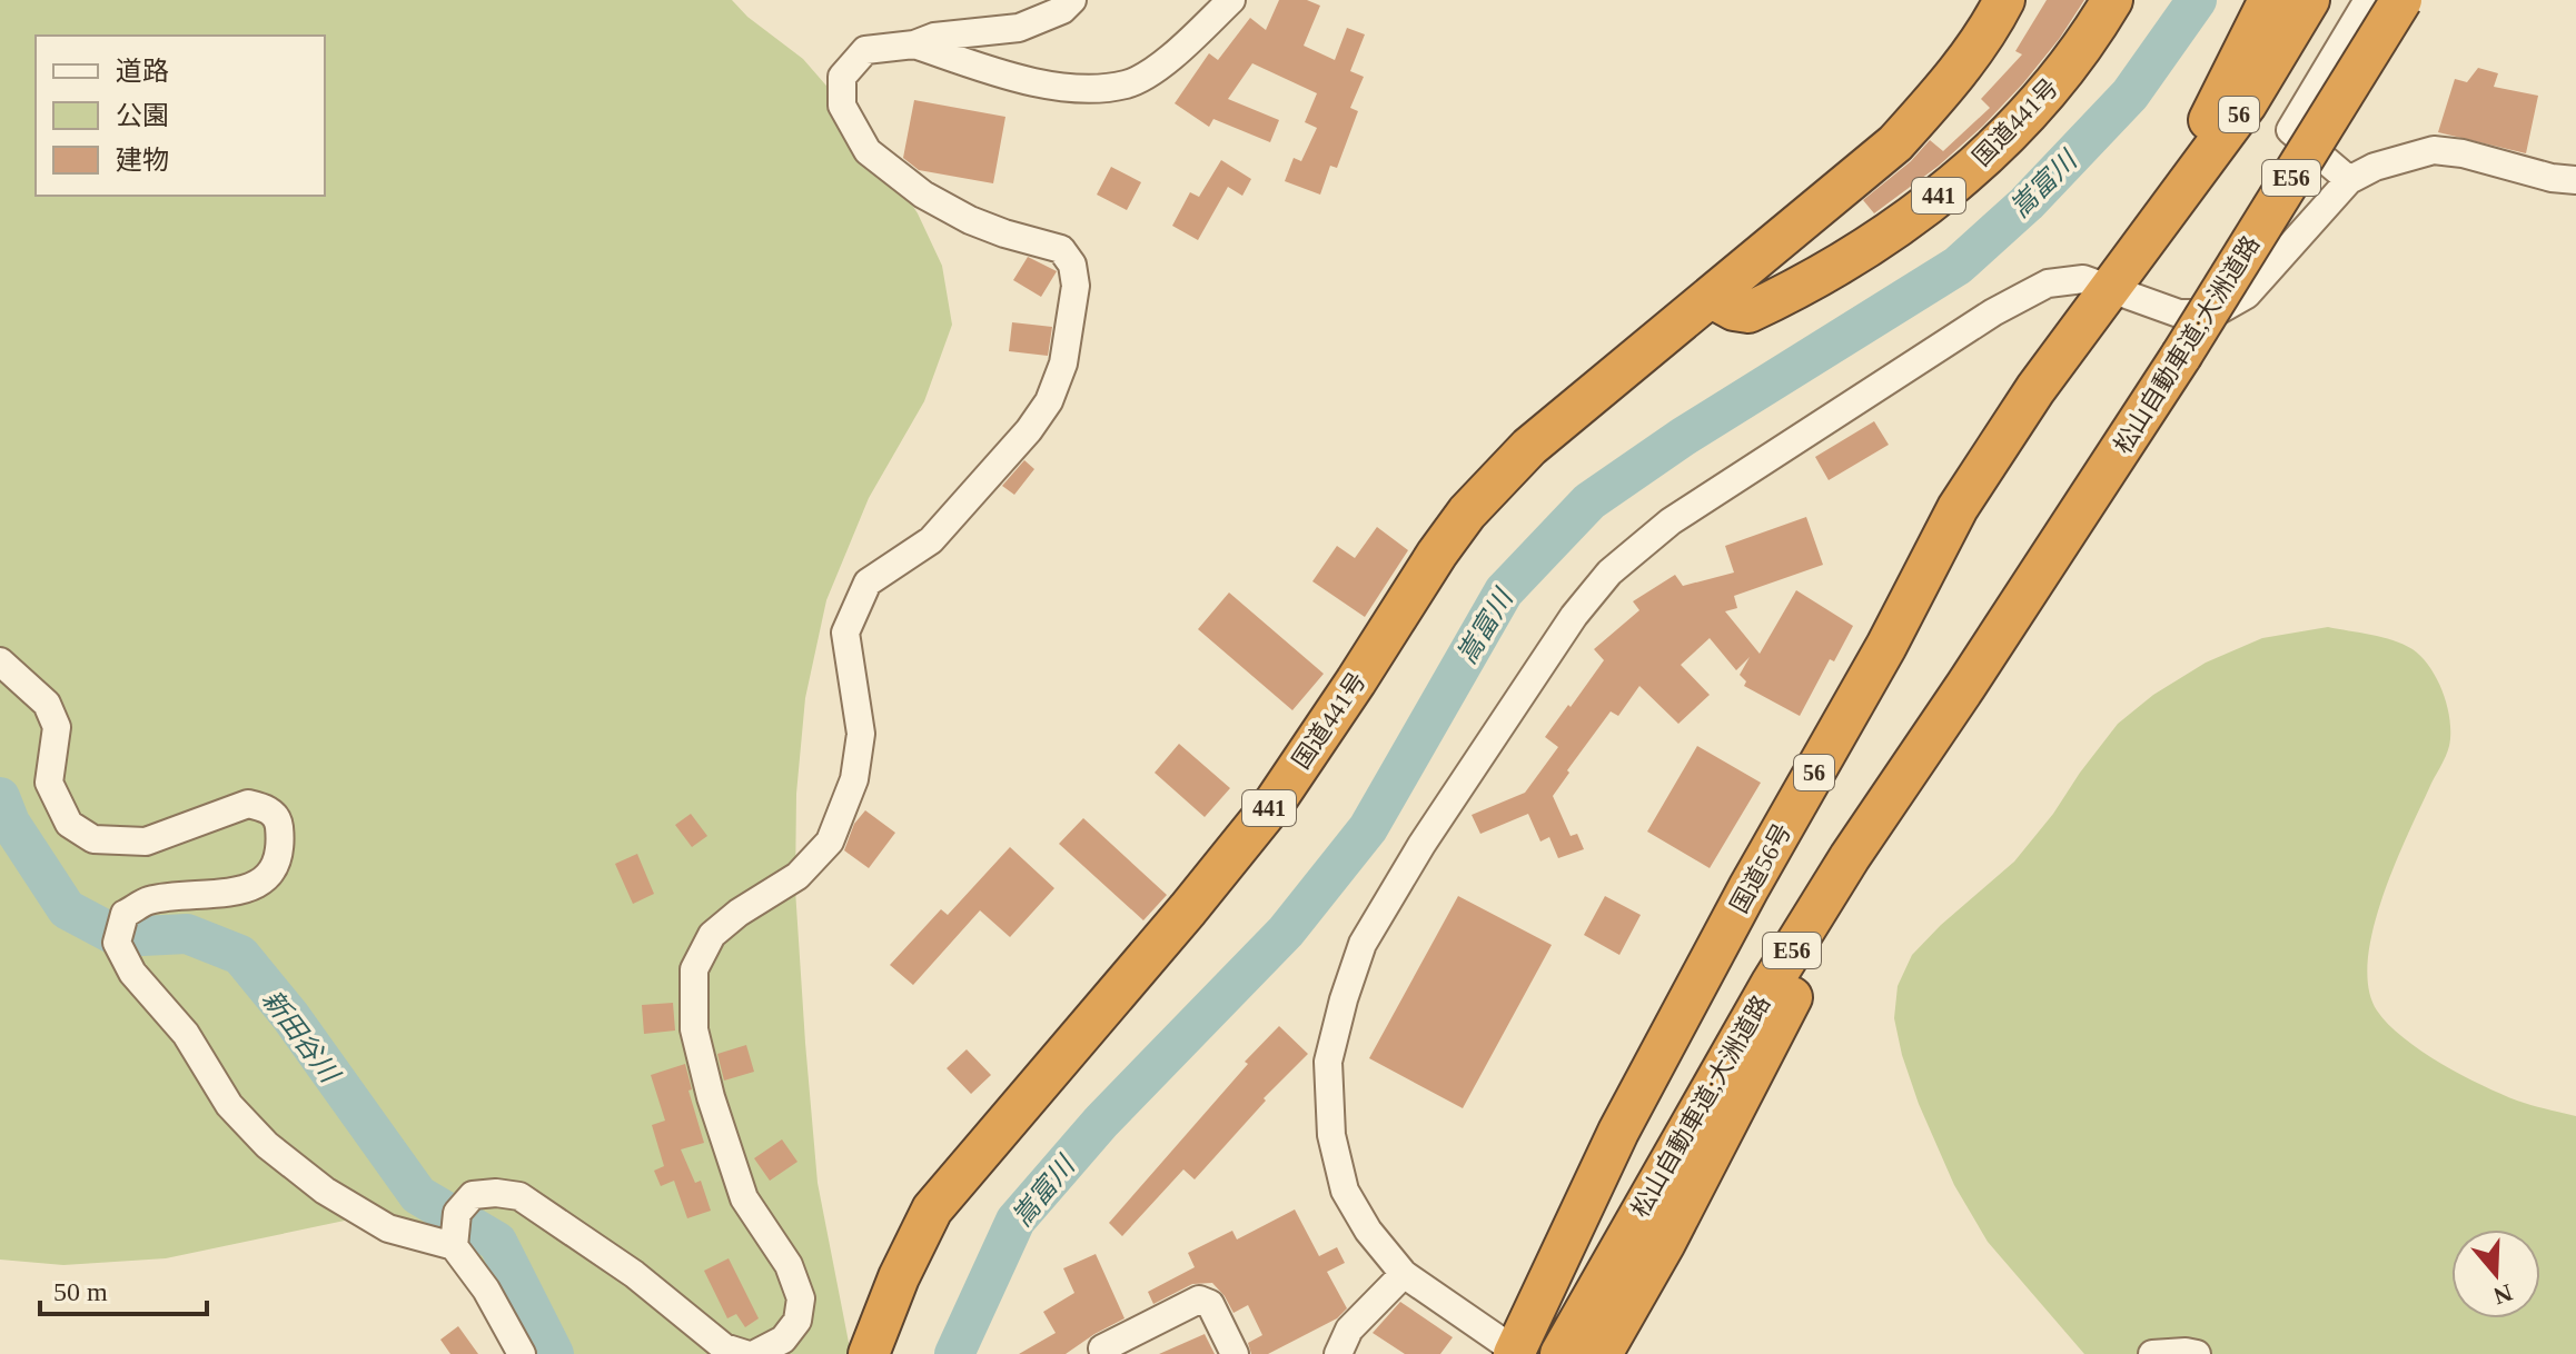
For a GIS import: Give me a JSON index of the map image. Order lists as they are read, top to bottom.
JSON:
{
  "streets": {
    "highway": [
      "56",
      "国道441号",
      "E56",
      "441",
      "松山自動車道;大洲道路",
      "国道56号"
    ]
  },
  "water": ["嵩富川", "新田谷川"],
  "legend": ["道路", "公園", "建物"],
  "scale_bar": "50 m",
  "north": "bottom"
}
